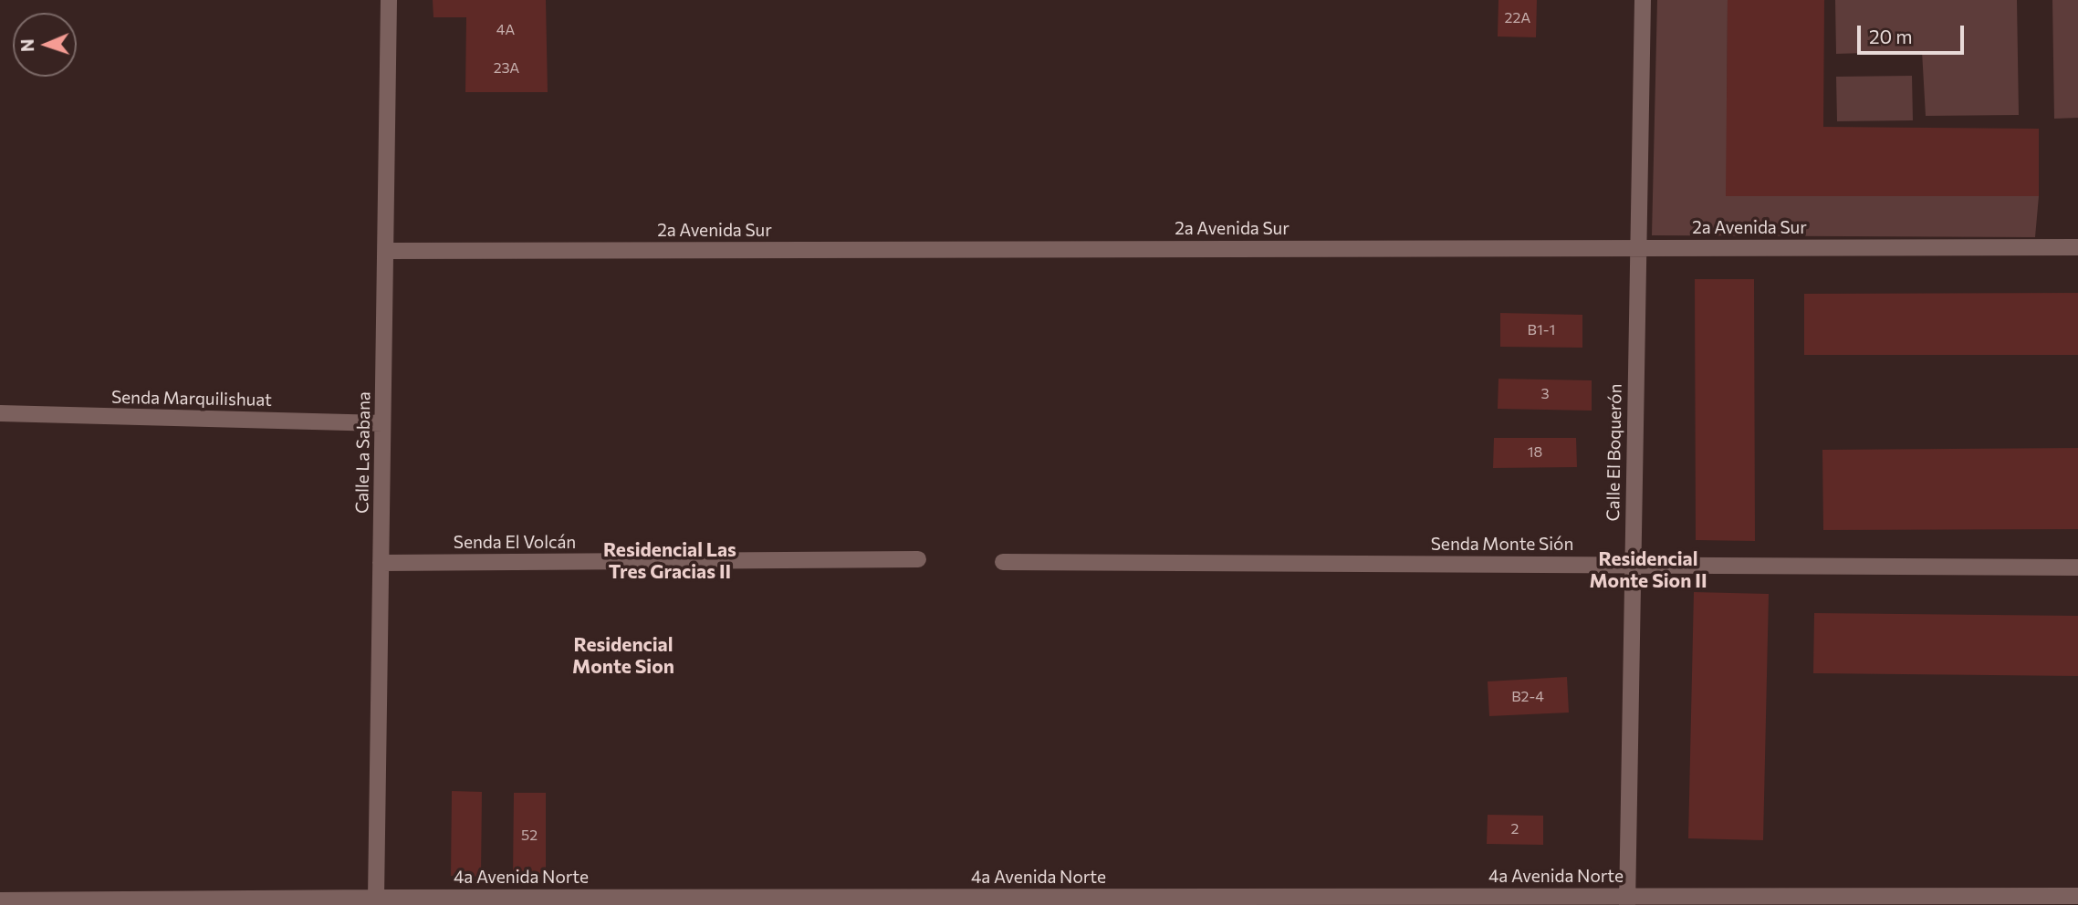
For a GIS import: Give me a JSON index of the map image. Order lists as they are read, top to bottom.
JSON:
{
  "streets": {
    "street": [
      "2a Avenida Sur",
      "Senda Marquilishuat",
      "Calle La Sabana",
      "Calle El Boquerón",
      "Senda El Volcán",
      "Senda Monte Sión",
      "4a Avenida Norte"
    ]
  },
  "crossings": [
    ["2a Avenida Sur", "Calle La Sabana"],
    ["2a Avenida Sur", "Calle El Boquerón"],
    ["Senda Marquilishuat", "Calle La Sabana"],
    ["Calle La Sabana", "Senda El Volcán"],
    ["Calle La Sabana", "4a Avenida Norte"],
    ["Calle El Boquerón", "Senda Monte Sión"],
    ["Calle El Boquerón", "4a Avenida Norte"]
  ],
  "districts": ["Residencial Las Tres Gracias II", "Residencial Monte Sion II", "Residencial Monte Sion"],
  "house_numbers": [
    "22A",
    "4A",
    "23A",
    "B1-1",
    "3",
    "18",
    "B2-4",
    "2",
    "52"
  ],
  "scale_bar": "20 m",
  "north": "left"
}
